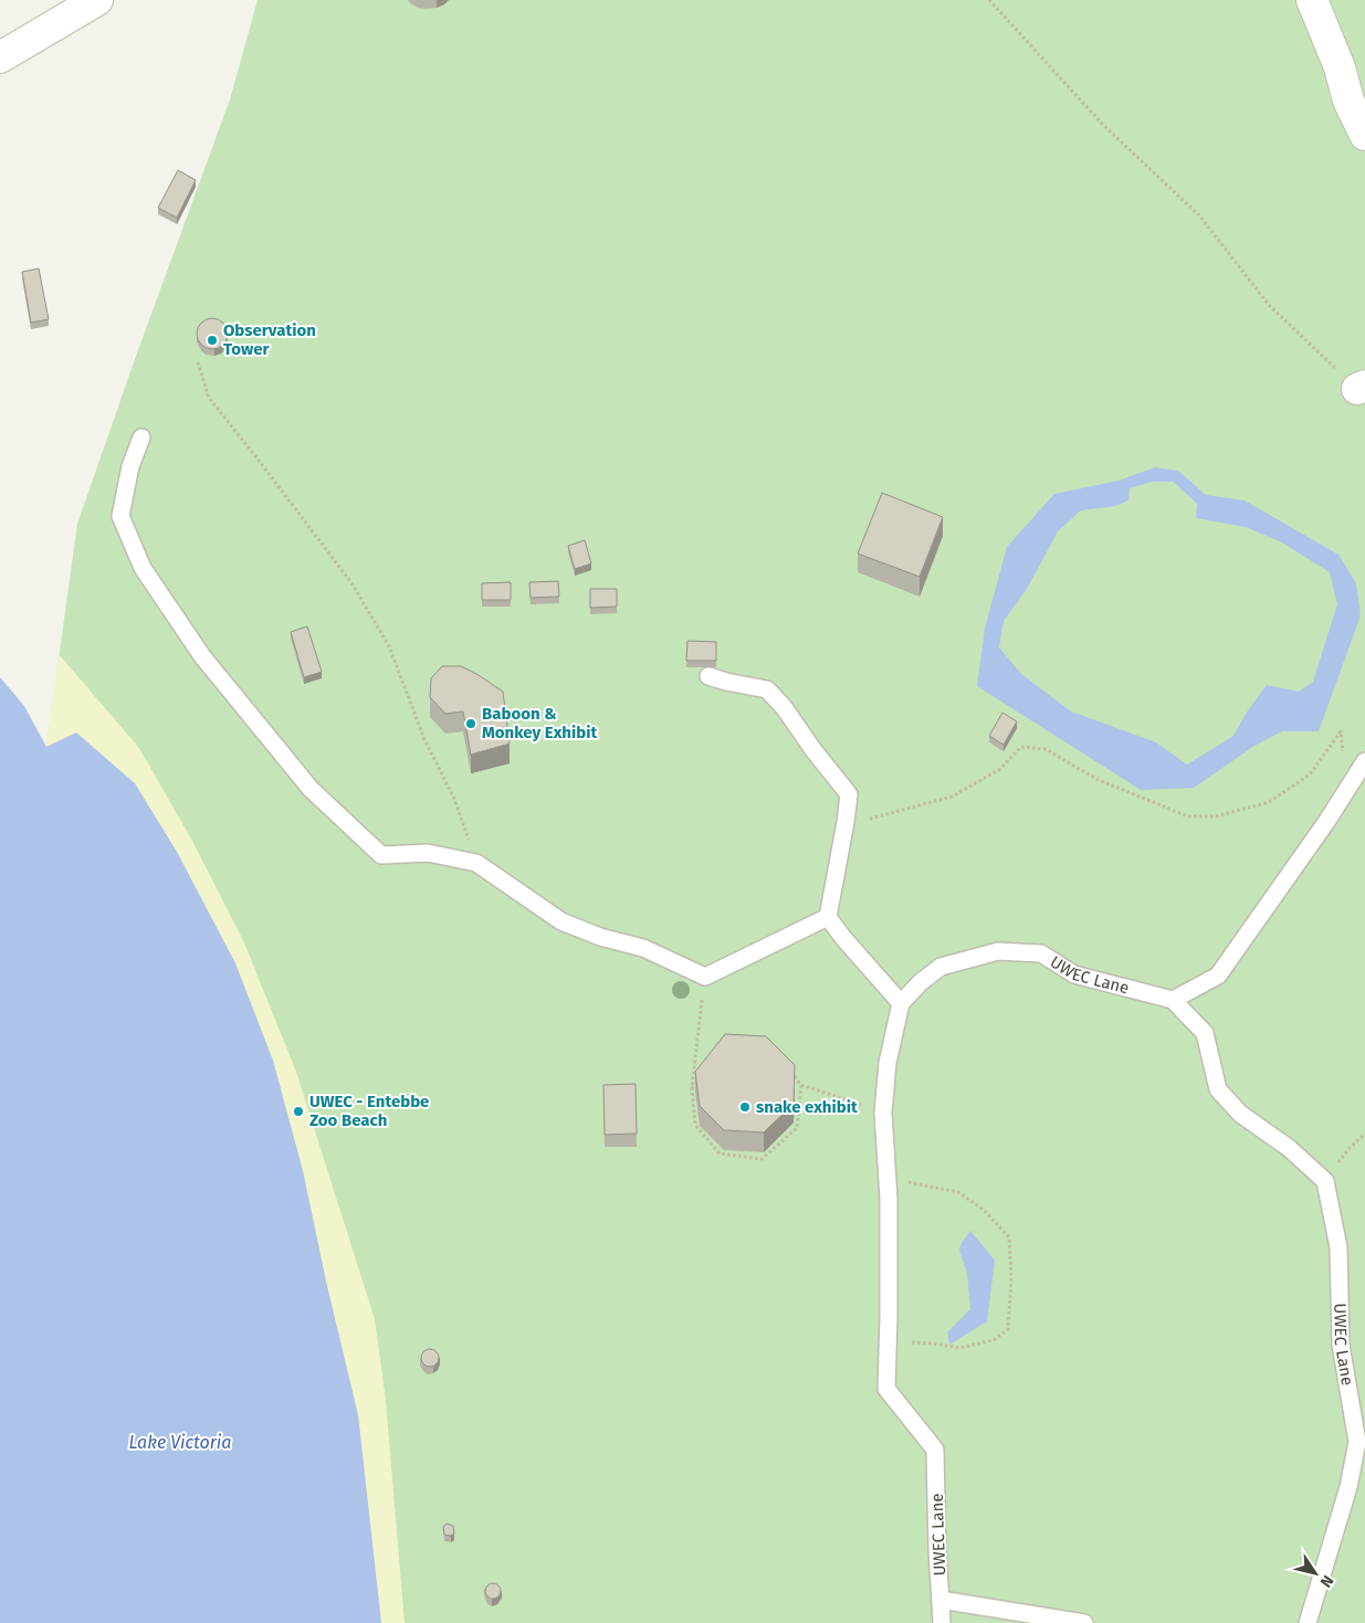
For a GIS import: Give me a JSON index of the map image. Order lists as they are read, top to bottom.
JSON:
{
  "streets": {
    "lane": ["UWEC Lane"]
  },
  "water": ["Lake Victoria"],
  "places": [
    "Observation Tower",
    "Baboon & Monkey Exhibit",
    "snake exhibit",
    "UWEC - Entebbe Zoo Beach"
  ],
  "north": "bottom right"
}
